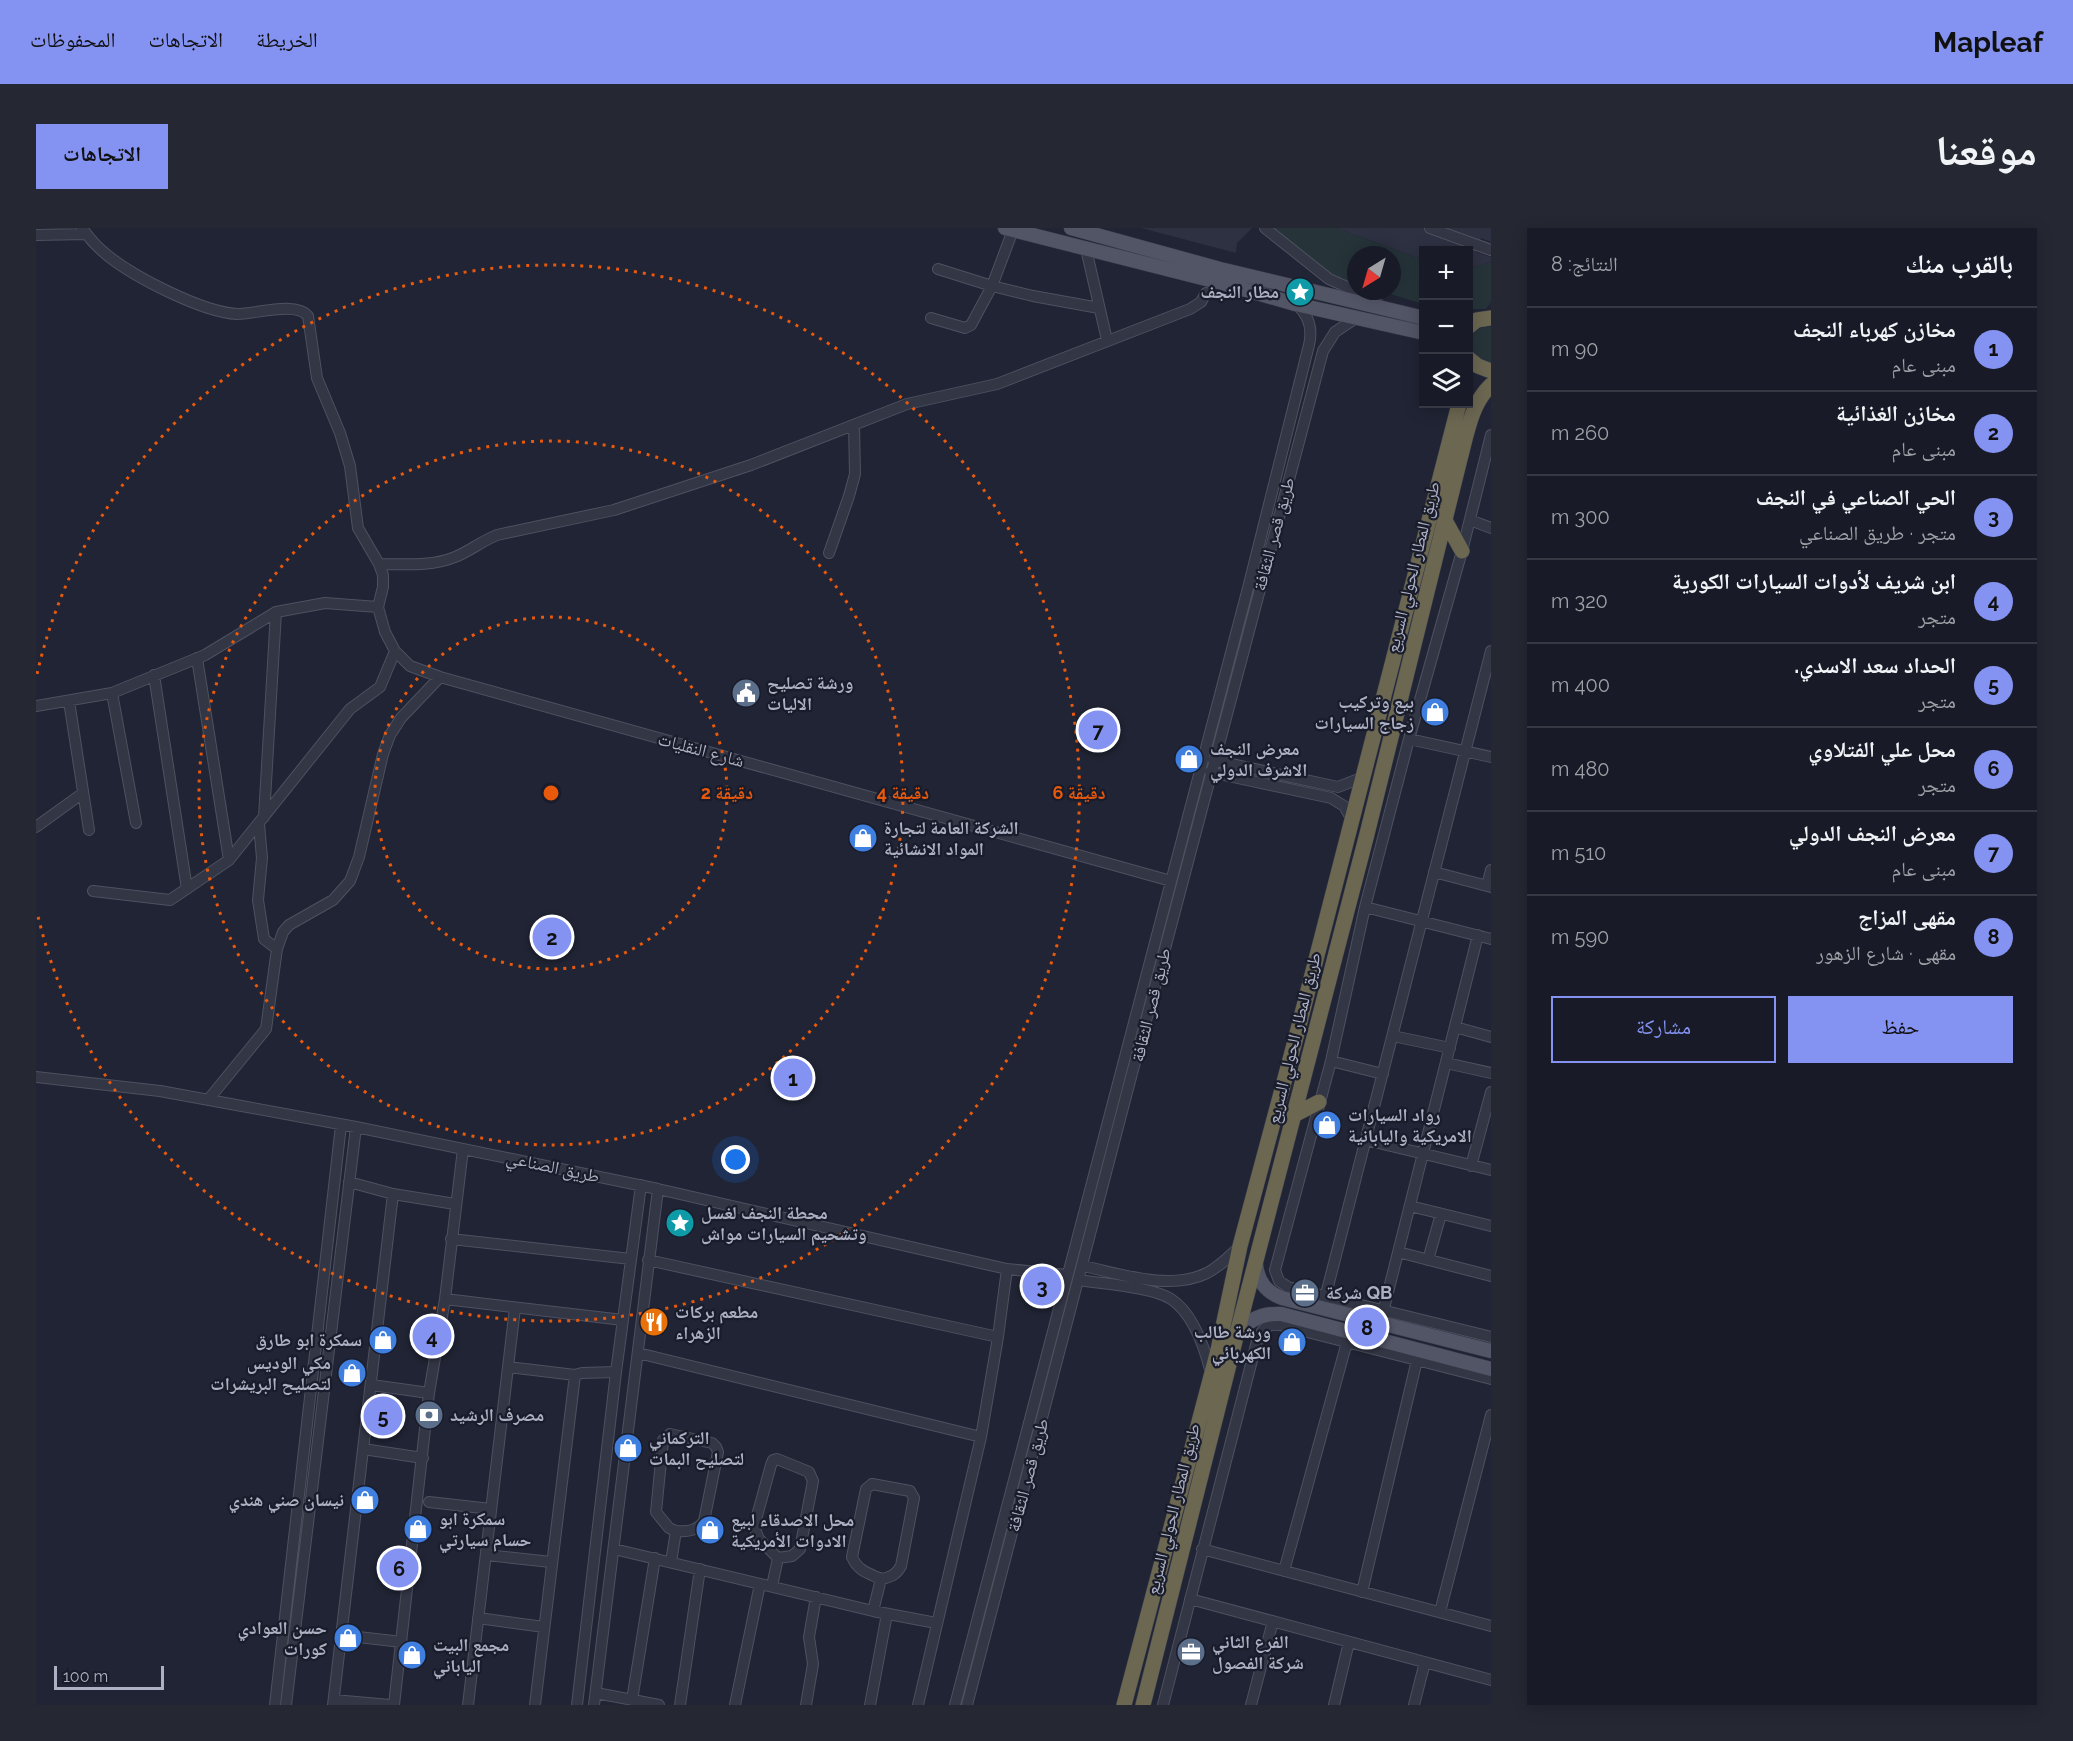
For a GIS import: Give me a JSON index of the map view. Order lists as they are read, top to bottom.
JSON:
{
  "streets": {
    "highway": ["طريق المطار الحولي السريع"],
    "street": ["طريق قصر الثقافة", "شارع النقليات", "طريق الصناعي"]
  },
  "crossings": [
    ["طريق قصر الثقافة", "شارع النقليات"],
    ["طريق قصر الثقافة", "طريق الصناعي"]
  ],
  "places": {
    "place": ["مطار النجف", "محطة النجف لغسل وتشحيم السيارات مواش"],
    "public building": ["ورشة تصليح الاليات"],
    "shop": [
      "بيع وتركيب زجاج السيارات",
      "معرض النجف الاشرف الدولي",
      "الشركة العامة لتجارة المواد الانشائية",
      "رواد السيارات الامريكية واليابانية",
      "سمكرة ابو طارق",
      "ورشة طالب الكهربائي",
      "مكي الوديس لتصليح البريشرات",
      "التركماني لتصليح البمات",
      "نيسان صني هندي",
      "سمكرة ابو حسام سيارتي",
      "محل الاصدقاء لبيع الادوات الأمريكية",
      "حسن العوادي كورات",
      "مجمع البيت الياباني"
    ],
    "office": ["شركة QB", "الفرع الثاني شركة الفصول"],
    "restaurant": ["مطعم بركات الزهراء"],
    "bank": ["مصرف الرشيد"]
  },
  "scale_bar": "100 m",
  "north": "bottom left",
  "page": {
    "header": "Mapleaf",
    "nav": ["الخريطة", "الاتجاهات", "المحفوظات"],
    "title": "موقعنا",
    "buttons": [
      "الاتجاهات",
      ["حفظ", "مشاركة"]
    ],
    "heading": ["بالقرب منك", "النتائج: 8"],
    "map_buttons": ["+", "−"],
    "list": [
      {
        "mark": "1",
        "name": "مخازن كهرباء النجف",
        "note": "مبنى عام",
        "value": "90 m"
      },
      {
        "mark": "2",
        "name": "مخازن الغذائية",
        "note": "مبنى عام",
        "value": "260 m"
      },
      {
        "mark": "3",
        "name": "الحي الصناعي في النجف",
        "note": "متجر · طريق الصناعي",
        "value": "300 m"
      },
      {
        "mark": "4",
        "name": "ابن شريف لأدوات السيارات الكورية",
        "note": "متجر",
        "value": "320 m"
      },
      {
        "mark": "5",
        "name": "الحداد سعد الاسدي.",
        "note": "متجر",
        "value": "400 m"
      },
      {
        "mark": "6",
        "name": "محل علي الفتلاوي",
        "note": "متجر",
        "value": "480 m"
      },
      {
        "mark": "7",
        "name": "معرض النجف الدولي",
        "note": "مبنى عام",
        "value": "510 m"
      },
      {
        "mark": "8",
        "name": "مقهى المزاج",
        "note": "مقهى · شارع الزهور",
        "value": "590 m"
      }
    ],
    "pins": [
      "7",
      "2",
      "1",
      "3",
      "8",
      "4",
      "5",
      "6"
    ],
    "scale": "100 m"
  },
  "rings": ["2 دقيقة", "4 دقيقة", "6 دقيقة"]
}
